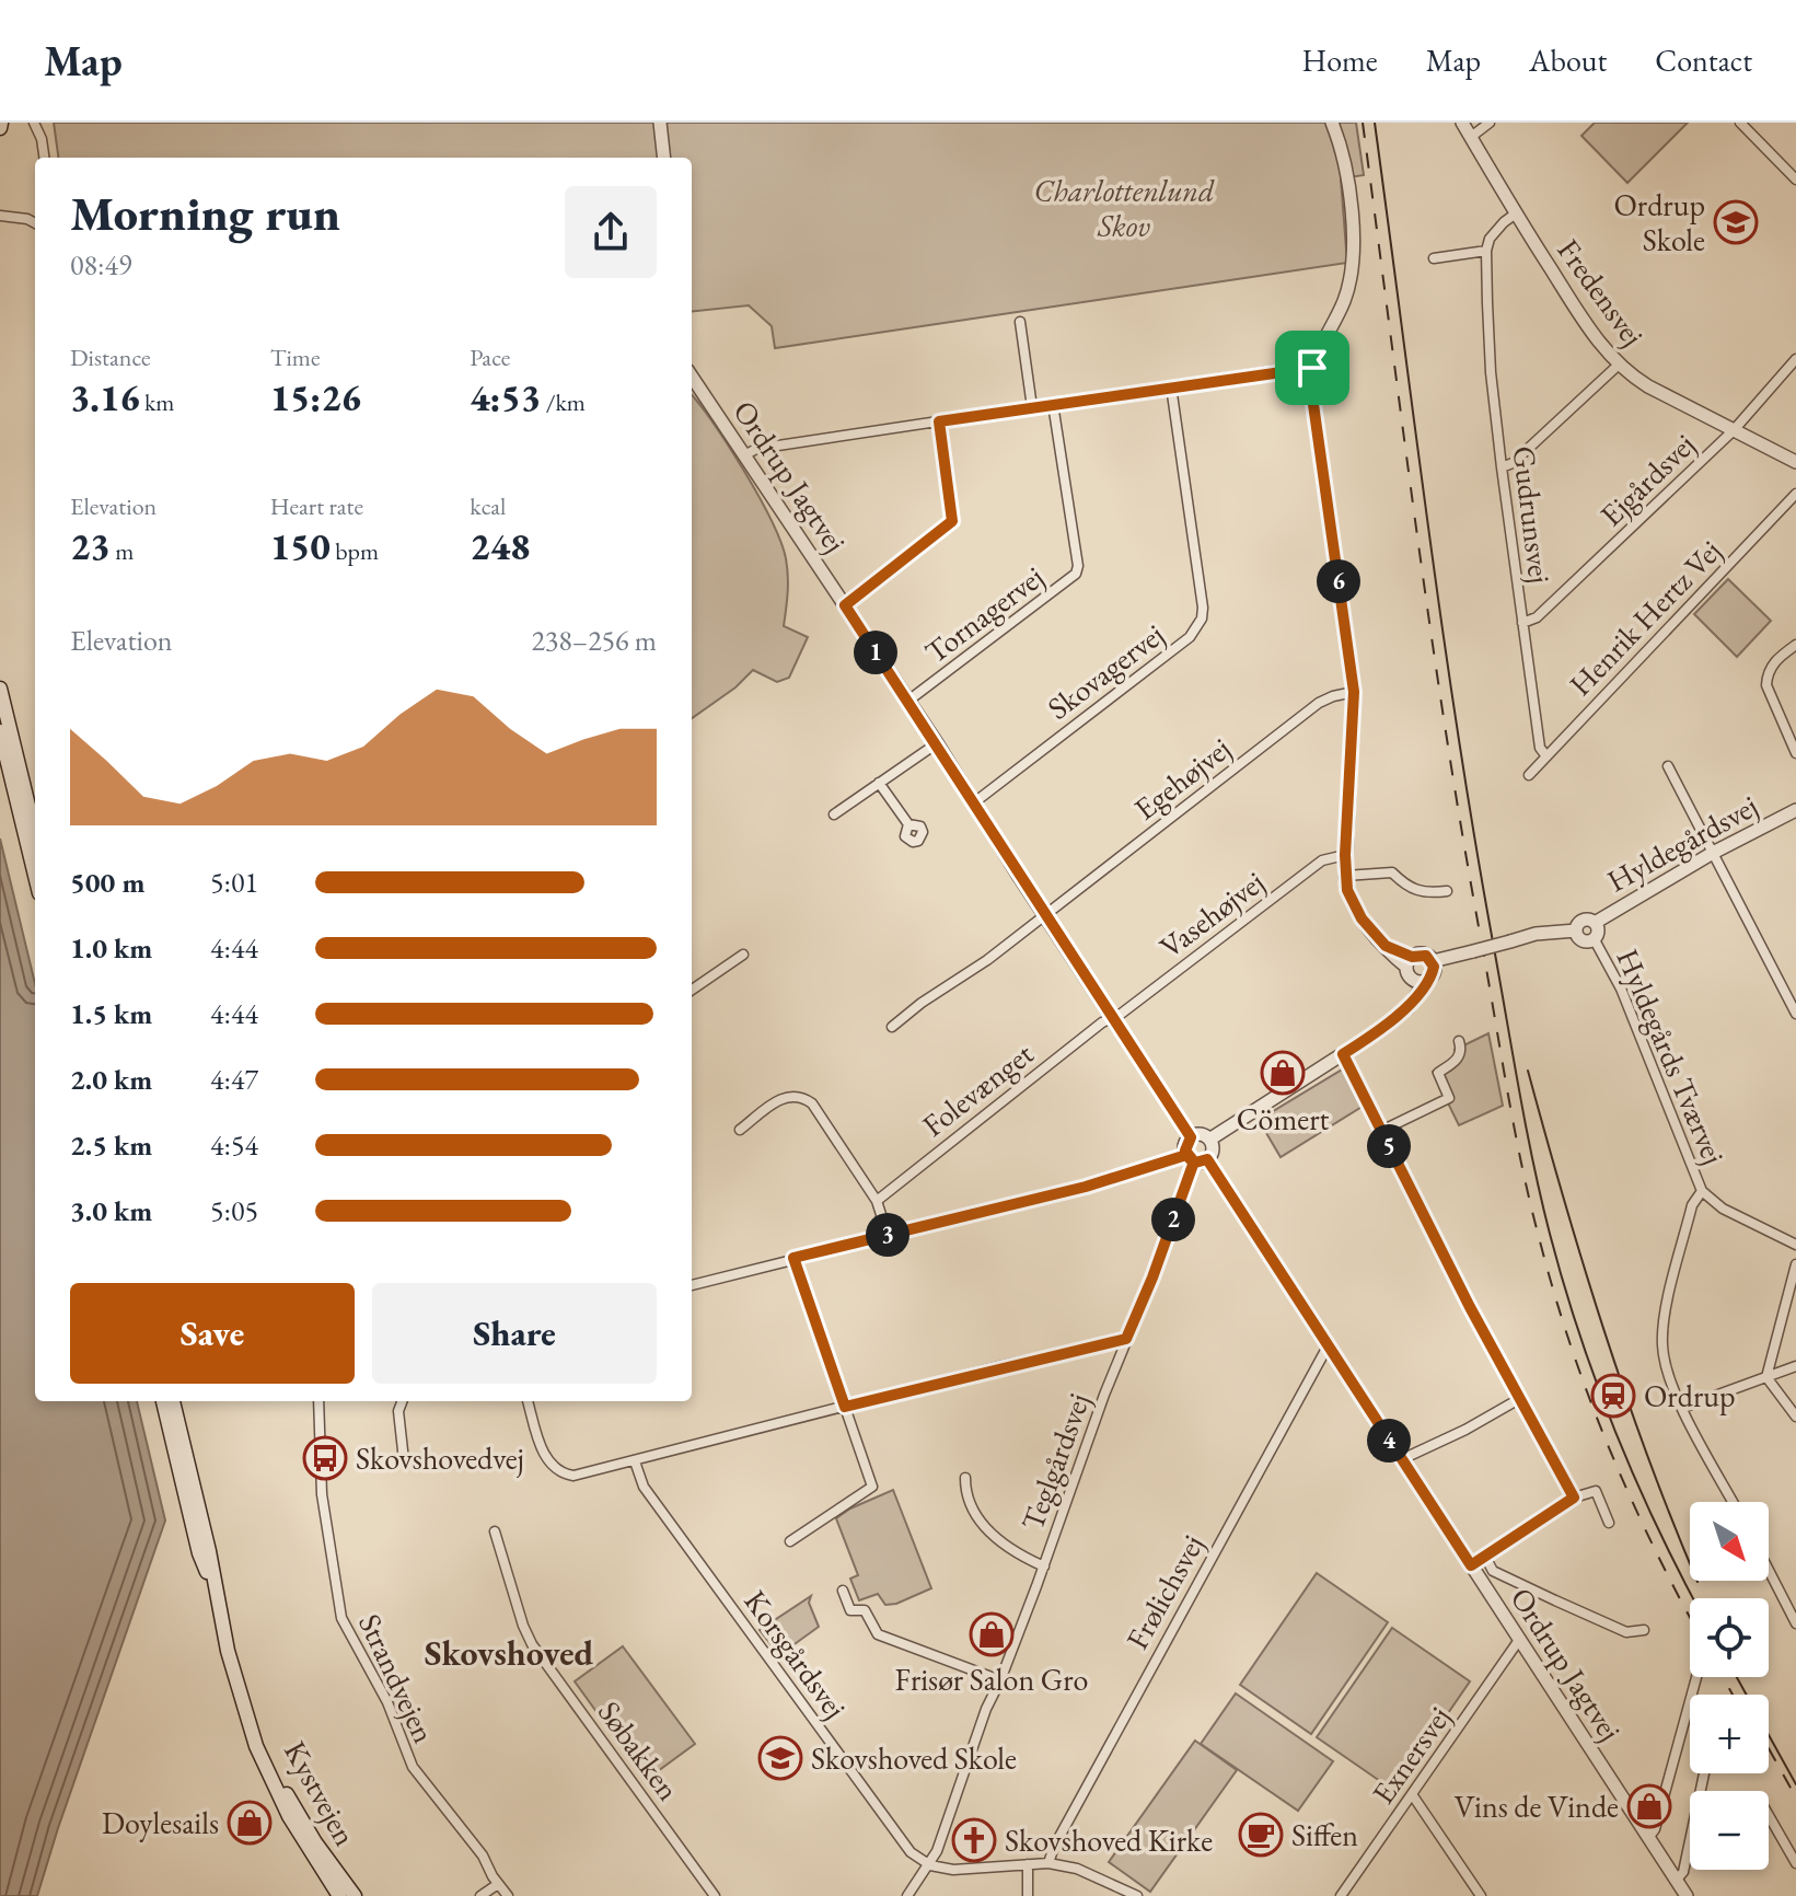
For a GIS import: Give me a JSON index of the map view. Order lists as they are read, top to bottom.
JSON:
{
  "streets": {
    "main road": ["Kystvejen"],
    "street": [
      "Fredensvej",
      "Ordrup Jagtvej",
      "Ejgårdsvej",
      "Gudrunsvej",
      "Tornagervej",
      "Henrik Hertz Vej",
      "Skovagervej",
      "Egehøjvej",
      "Hyldegårdsvej",
      "Vasehøjvej",
      "Hyldegårds Tværvej",
      "Folevænget",
      "Teglgårdsvej",
      "Frølichsvej",
      "Korsgårdsvej",
      "Strandvejen",
      "Søbakken",
      "Exnersvej"
    ]
  },
  "crossings": [
    ["Fredensvej", "Ejgårdsvej"],
    ["Ordrup Jagtvej", "Tornagervej"],
    ["Ordrup Jagtvej", "Skovagervej"],
    ["Ordrup Jagtvej", "Egehøjvej"],
    ["Ordrup Jagtvej", "Vasehøjvej"],
    ["Ordrup Jagtvej", "Folevænget"],
    ["Ordrup Jagtvej", "Teglgårdsvej"],
    ["Ordrup Jagtvej", "Frølichsvej"],
    ["Ordrup Jagtvej", "Exnersvej"],
    ["Ejgårdsvej", "Gudrunsvej"],
    ["Gudrunsvej", "Henrik Hertz Vej"],
    ["Hyldegårdsvej", "Hyldegårds Tværvej"],
    ["Vasehøjvej", "Folevænget"],
    ["Teglgårdsvej", "Korsgårdsvej"]
  ],
  "districts": ["Skovshoved"],
  "parks": ["Charlottenlund Skov"],
  "places": {
    "school or university": ["Ordrup Skole", "Skovshoved Skole"],
    "shop": [
      "Cömert",
      "Frisør Salon Gro",
      "Vins de Vinde",
      "Doylesails"
    ],
    "station": ["Ordrup"],
    "bus stop": ["Skovshovedvej"],
    "cafe": ["Siffen"],
    "church": ["Skovshoved Kirke"]
  },
  "north": "bottom right",
  "page": {
    "header": "Map",
    "nav": [
      "Home",
      "Map",
      "About",
      "Contact"
    ],
    "heading": ["Morning run", "08:49"],
    "stats": [
      ["Distance", "3.16 km"],
      ["Time", "15:26"],
      ["Pace", "4:53 /km"],
      ["Elevation", "23 m"],
      ["Heart rate", "150 bpm"],
      ["kcal", "248"]
    ],
    "pins": [
      "6",
      "1",
      "5",
      "2",
      "3",
      "4"
    ],
    "chart": ["Elevation", "238–256 m"],
    "list": [
      {
        "name": "500 m",
        "note": "5:01"
      },
      {
        "name": "1.0 km",
        "note": "4:44"
      },
      {
        "name": "1.5 km",
        "note": "4:44"
      },
      {
        "name": "2.0 km",
        "note": "4:47"
      },
      {
        "name": "2.5 km",
        "note": "4:54"
      },
      {
        "name": "3.0 km",
        "note": "5:05"
      }
    ],
    "buttons": ["Save", "Share"],
    "map_buttons": ["+", "−"]
  }
}
